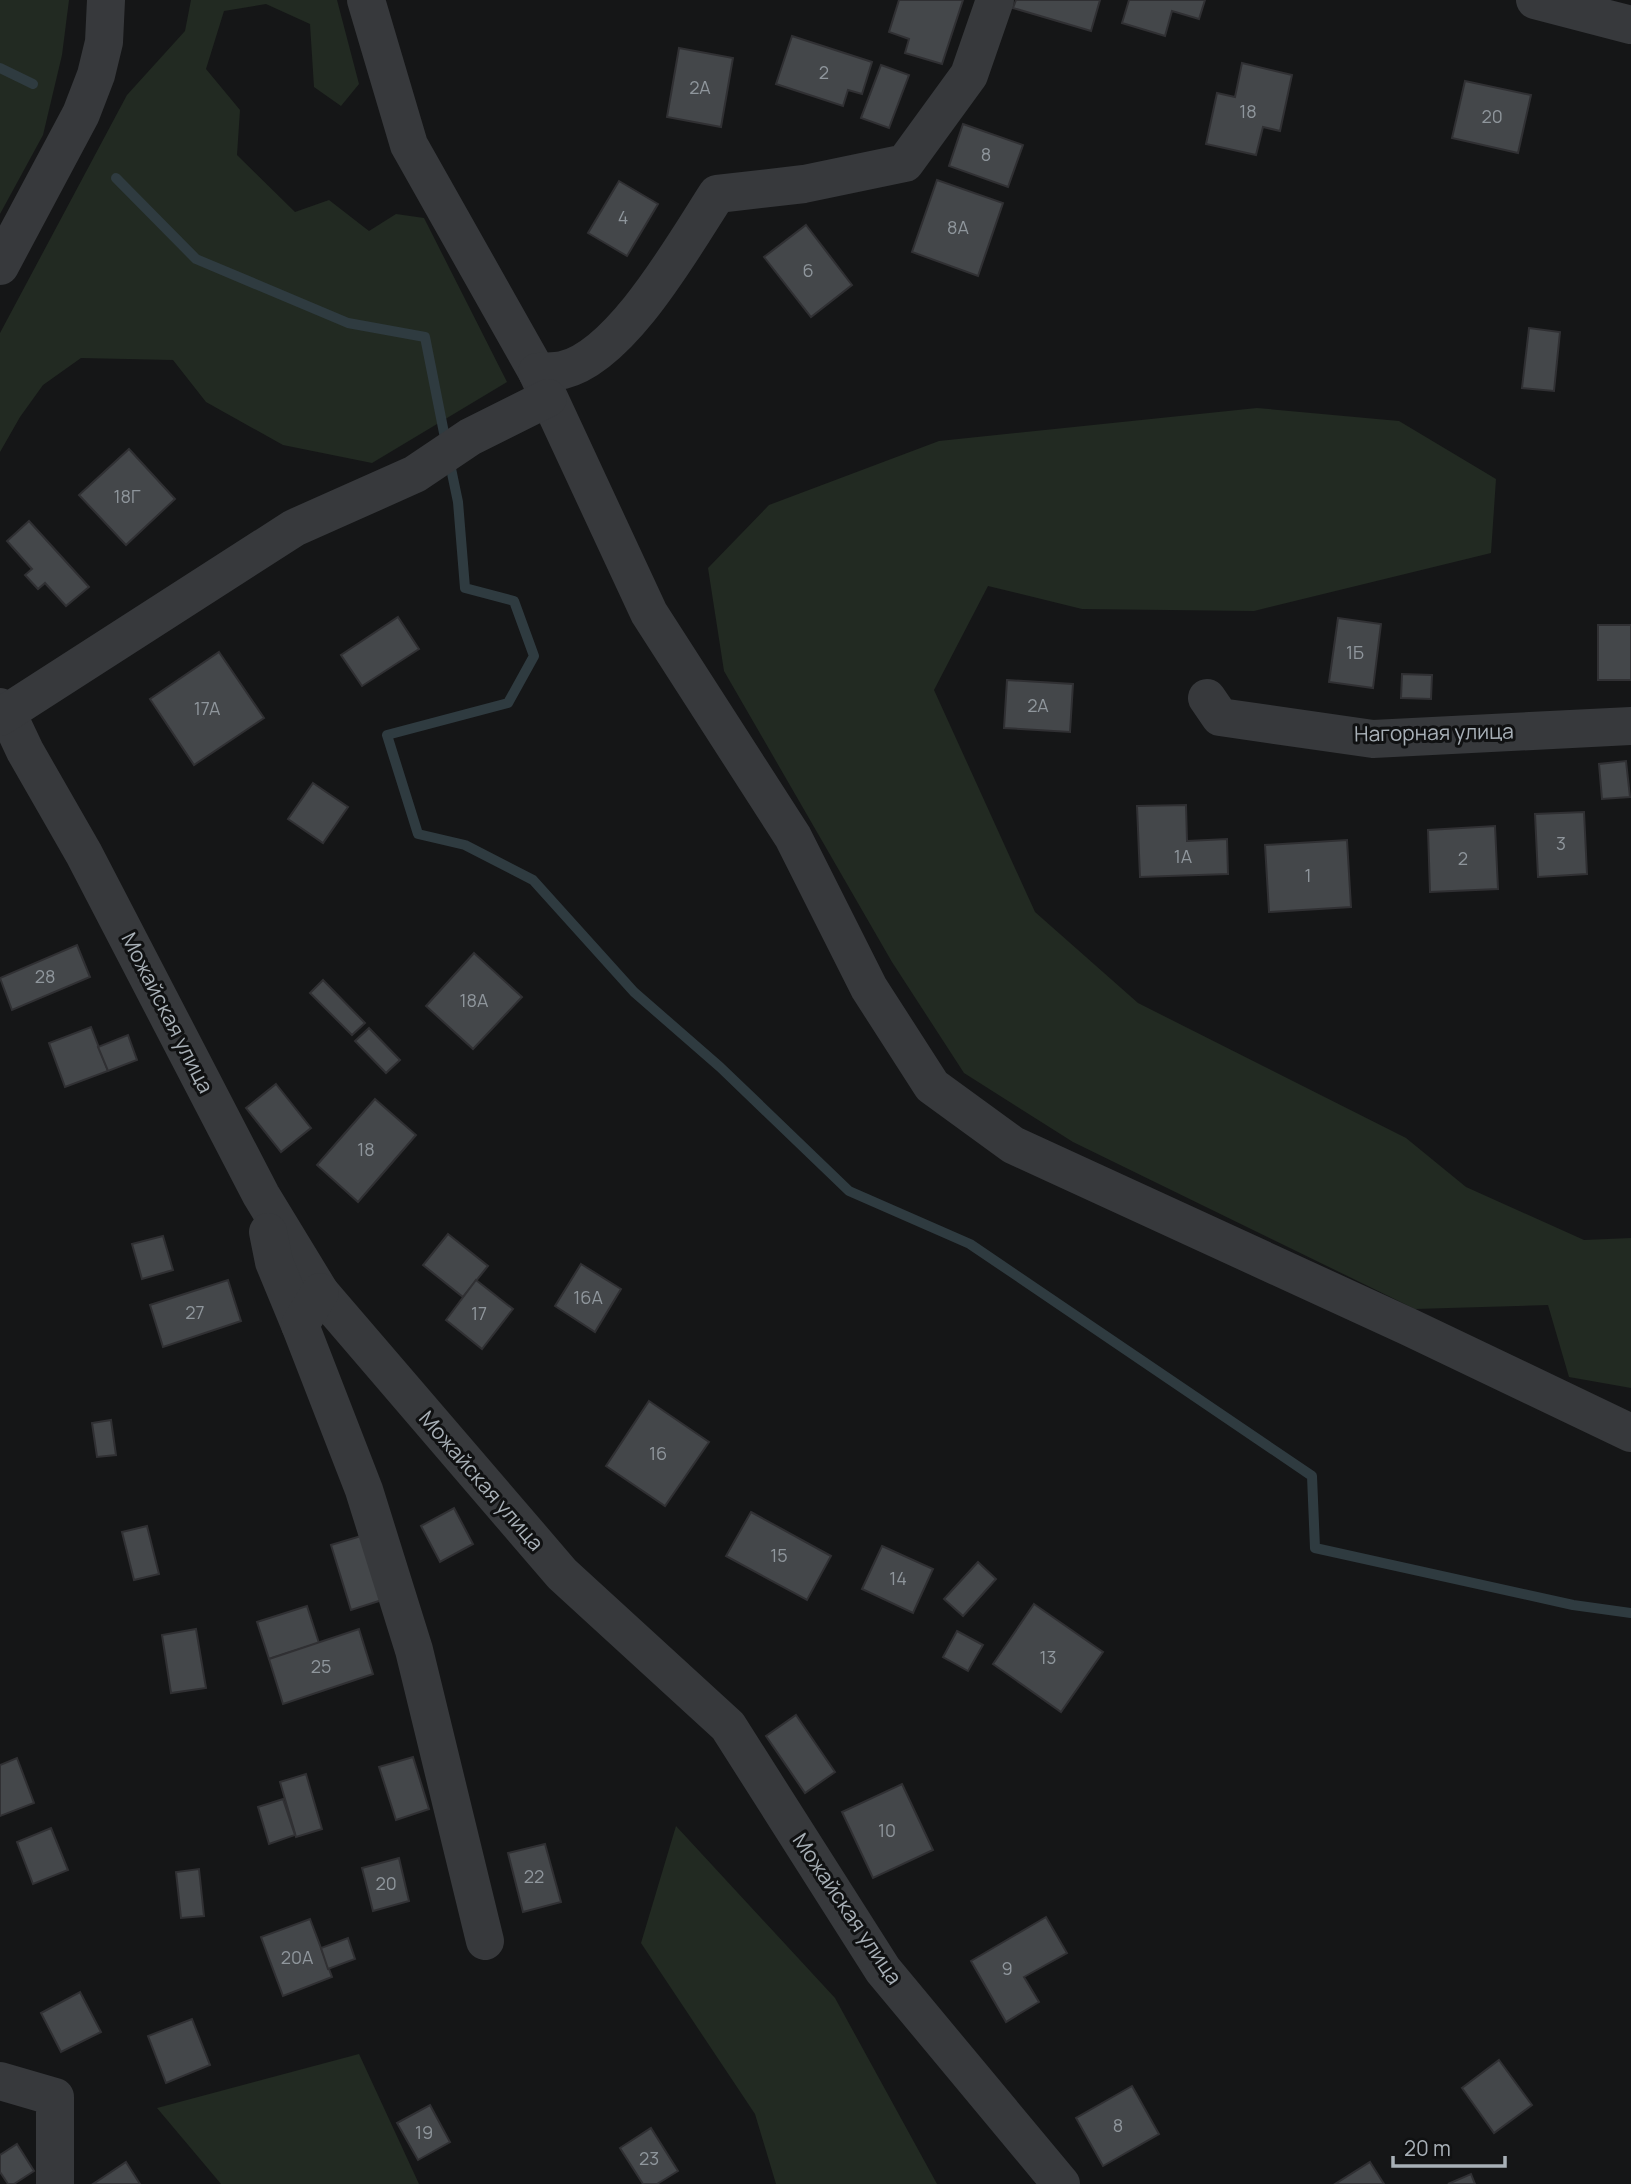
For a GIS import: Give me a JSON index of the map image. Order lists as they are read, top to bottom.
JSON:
{
  "streets": {
    "street": ["Нагорная улица", "Можайская улица"]
  },
  "house_numbers": [
    "2",
    "2А",
    "18",
    "20",
    "8",
    "4",
    "8А",
    "6",
    "18Г",
    "1Б",
    "2А",
    "17А",
    "3",
    "1А",
    "2",
    "1",
    "28",
    "18А",
    "18",
    "16А",
    "27",
    "17",
    "16",
    "15",
    "14",
    "13",
    "25",
    "10",
    "22",
    "20",
    "20А",
    "9",
    "8",
    "19",
    "23"
  ],
  "scale_bar": "20 m"
}
